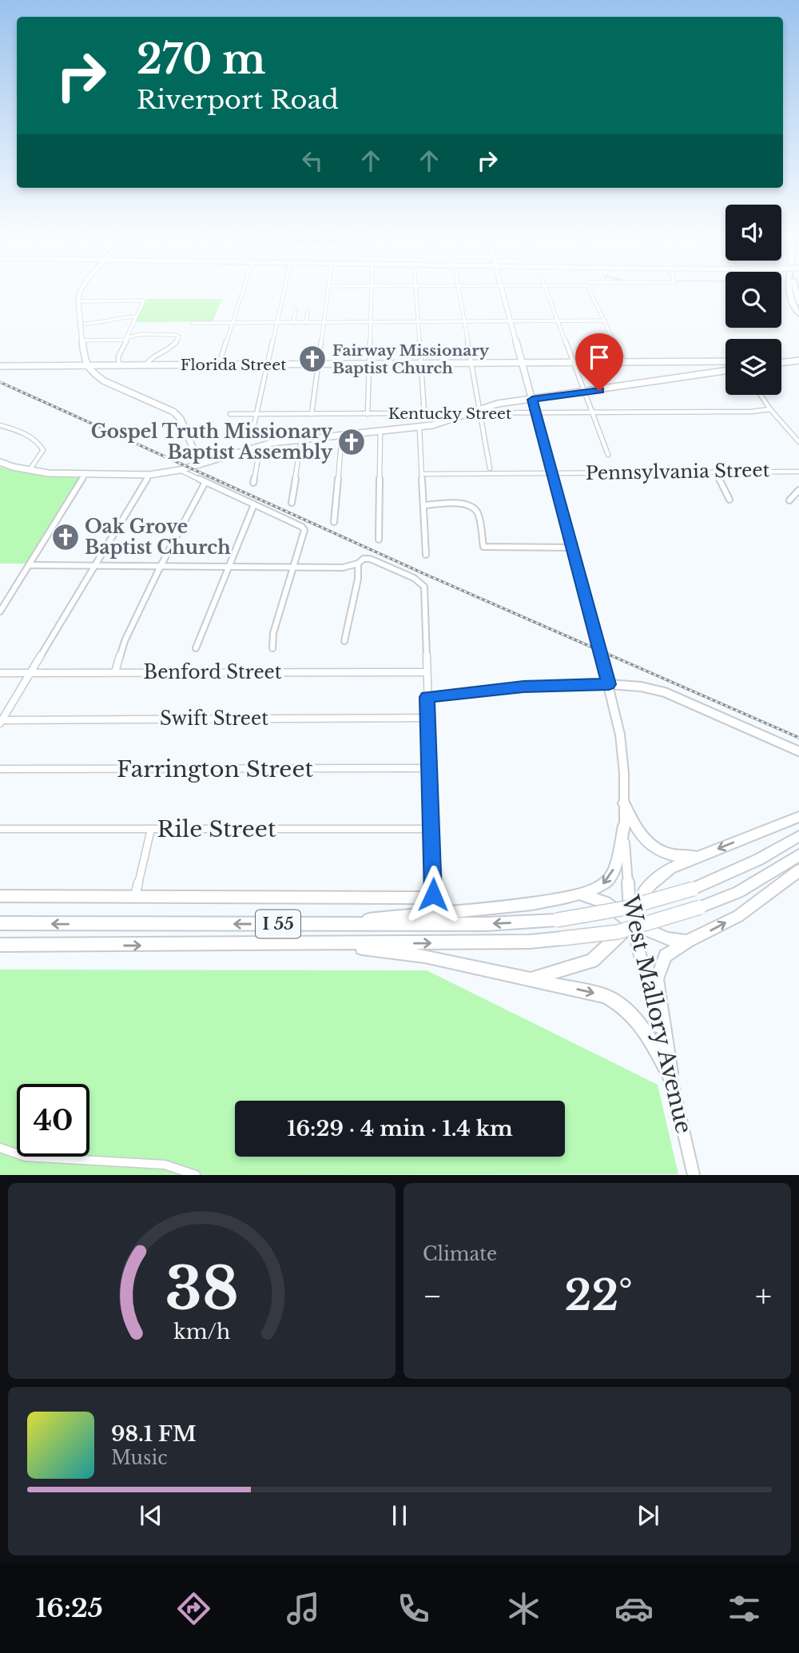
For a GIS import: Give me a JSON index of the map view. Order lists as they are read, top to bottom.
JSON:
{
  "streets": {
    "highway": ["I 55"],
    "main road": ["Florida Street", "West Mallory Avenue"],
    "street": [
      "Kentucky Street",
      "Pennsylvania Street",
      "Benford Street",
      "Swift Street",
      "Farrington Street",
      "Rile Street"
    ]
  },
  "crossings": [
    ["Florida Street", "West Mallory Avenue"],
    ["Kentucky Street", "West Mallory Avenue"],
    ["Pennsylvania Street", "West Mallory Avenue"]
  ],
  "places": {
    "church": ["Fairway Missionary Baptist Church", "Gospel Truth Missionary Baptist Assembly", "Oak Grove Baptist Church"]
  },
  "page": {
    "turn": ["270 m", "Riverport Road"],
    "limit": "40",
    "trip": "16:29 · 4 min · 1.4 km",
    "tile": "Climate",
    "heat": ["−", "22°", "+"],
    "song": ["98.1 FM", "Music"],
    "tabs": "16:25",
    "gauge": ["38", "km/h"]
  }
}
